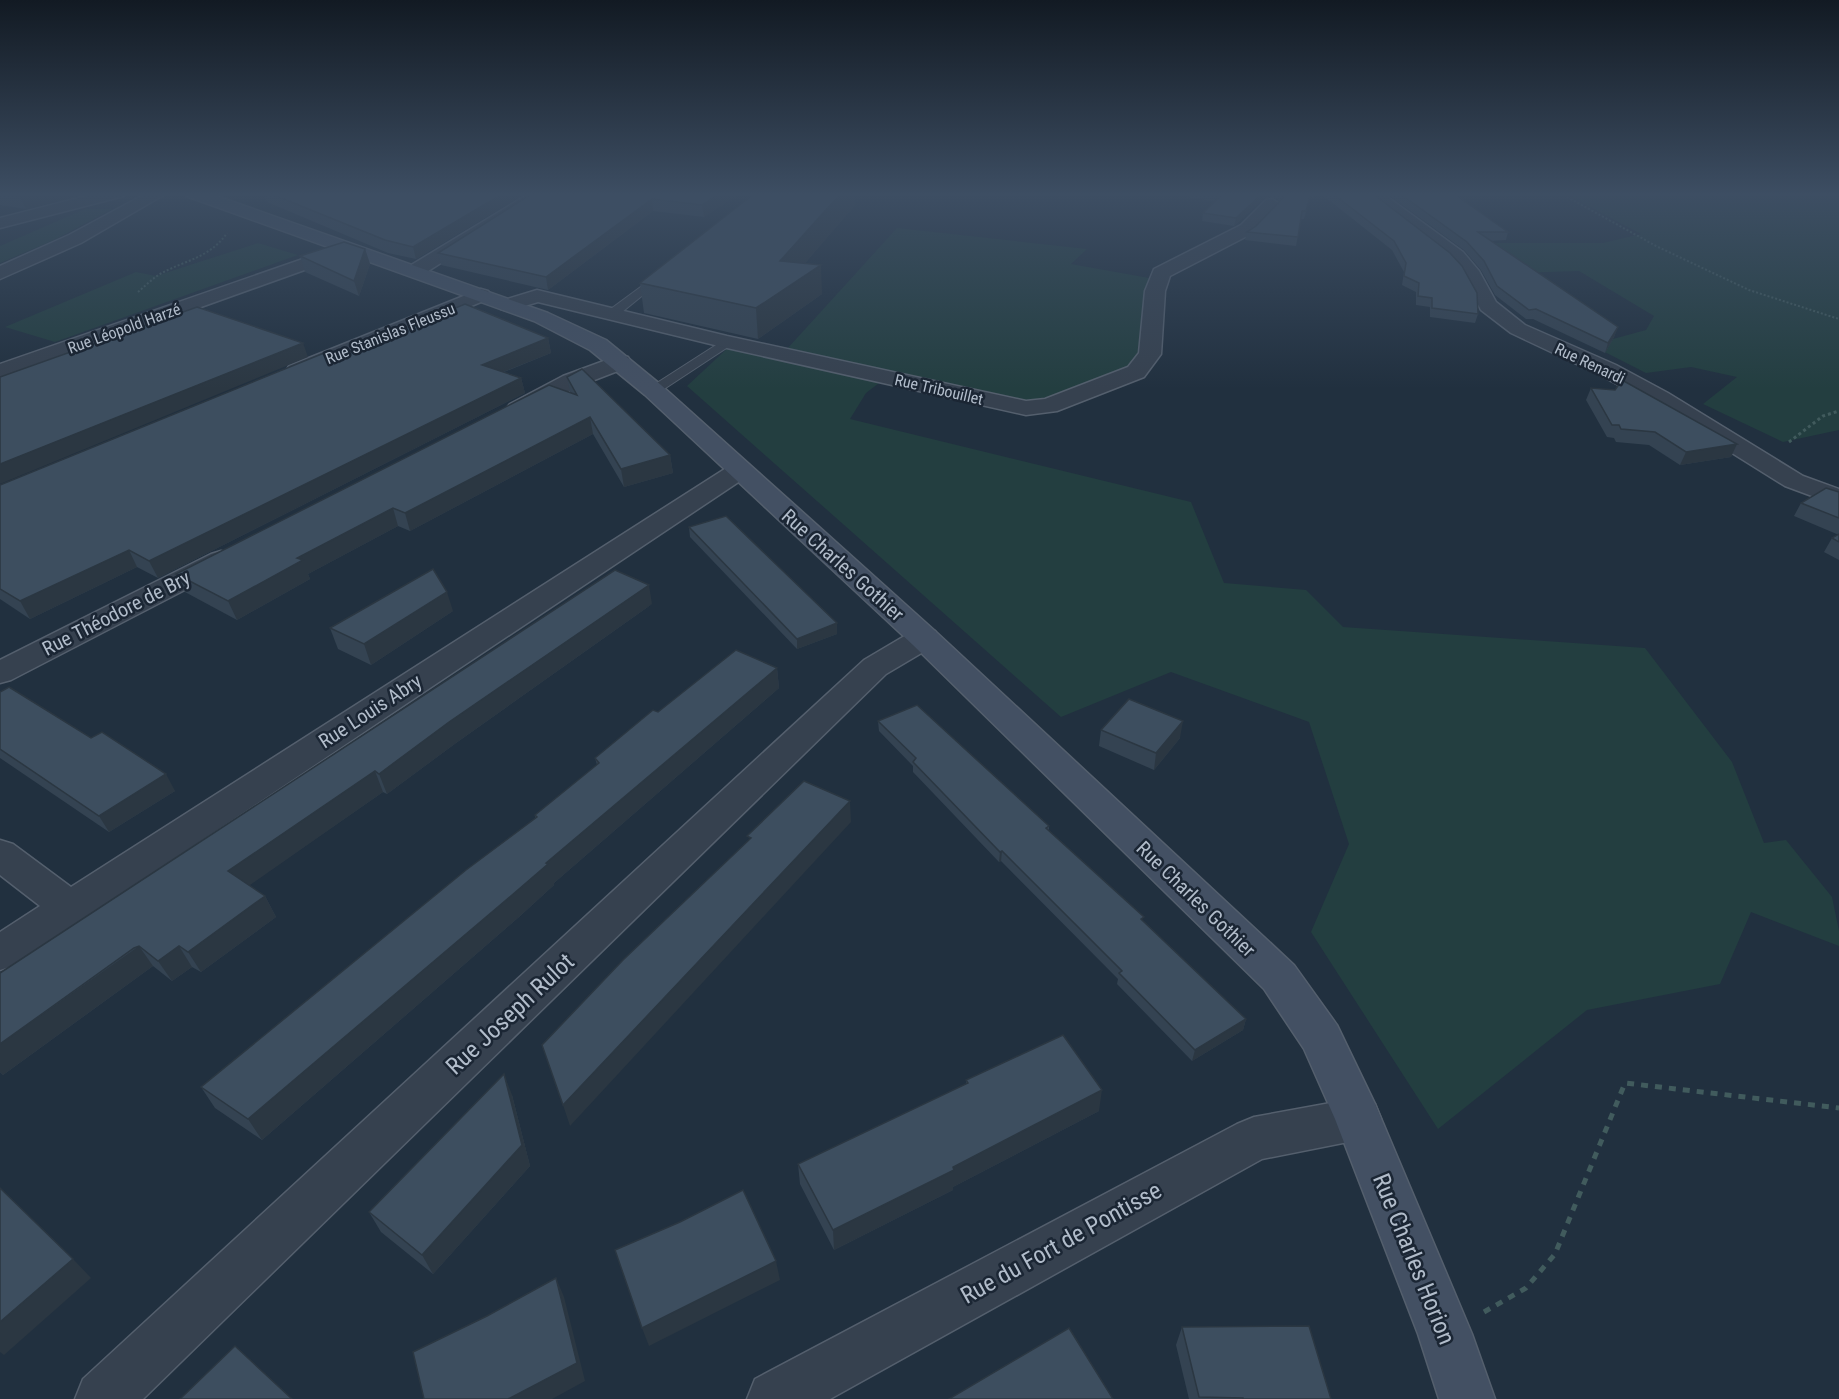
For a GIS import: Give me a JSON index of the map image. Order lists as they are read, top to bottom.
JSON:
{
  "streets": {
    "street": [
      "Rue Léopold Harzé",
      "Rue Stanislas Fleussu",
      "Rue Renardi",
      "Rue Tribouillet",
      "Rue Charles Gothier",
      "Rue Théodore de Bry",
      "Rue Louis Abry",
      "Rue Joseph Rulot",
      "Rue du Fort de Pontisse",
      "Rue Charles Horion"
    ]
  },
  "crossings": [
    ["Rue Stanislas Fleussu", "Rue Tribouillet"],
    ["Rue Stanislas Fleussu", "Rue Charles Gothier"],
    ["Rue Tribouillet", "Rue Charles Gothier"],
    ["Rue Charles Gothier", "Rue Louis Abry"],
    ["Rue Charles Gothier", "Rue Joseph Rulot"],
    ["Rue Charles Gothier", "Rue du Fort de Pontisse"],
    ["Rue Charles Gothier", "Rue Charles Horion"],
    ["Rue du Fort de Pontisse", "Rue Charles Horion"]
  ]
}
